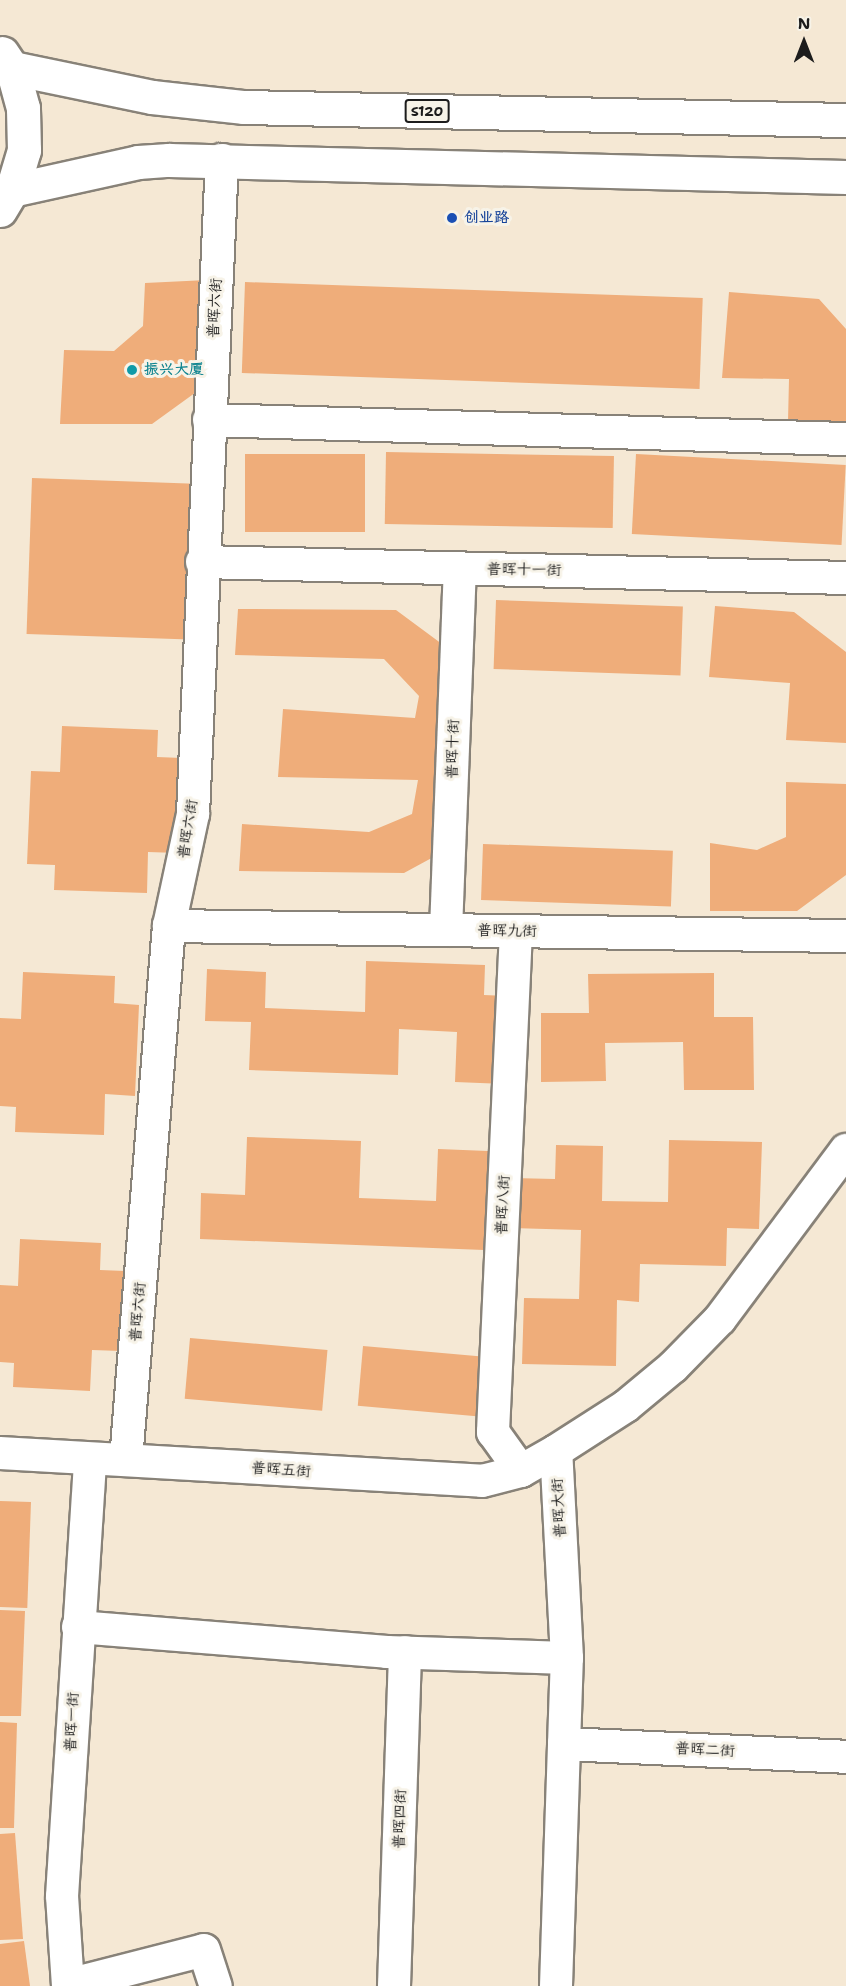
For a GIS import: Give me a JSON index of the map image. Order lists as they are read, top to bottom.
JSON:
{
  "streets": {
    "main road": ["S120"],
    "street": [
      "普晖六街",
      "普晖十一街",
      "普晖十街",
      "普晖九街",
      "普晖八街",
      "普晖五街",
      "普晖大街",
      "普晖一街",
      "普晖二街",
      "普晖四街"
    ]
  },
  "crossings": [
    ["S120", "普晖六街"],
    ["普晖六街", "普晖十一街"],
    ["普晖六街", "普晖九街"],
    ["普晖六街", "普晖五街"],
    ["普晖十一街", "普晖十街"],
    ["普晖十街", "普晖九街"],
    ["普晖九街", "普晖八街"],
    ["普晖八街", "普晖五街"],
    ["普晖五街", "普晖大街"],
    ["普晖五街", "普晖一街"],
    ["普晖大街", "普晖二街"]
  ],
  "places": ["创业路", "振兴大厦"],
  "north": "top"
}
